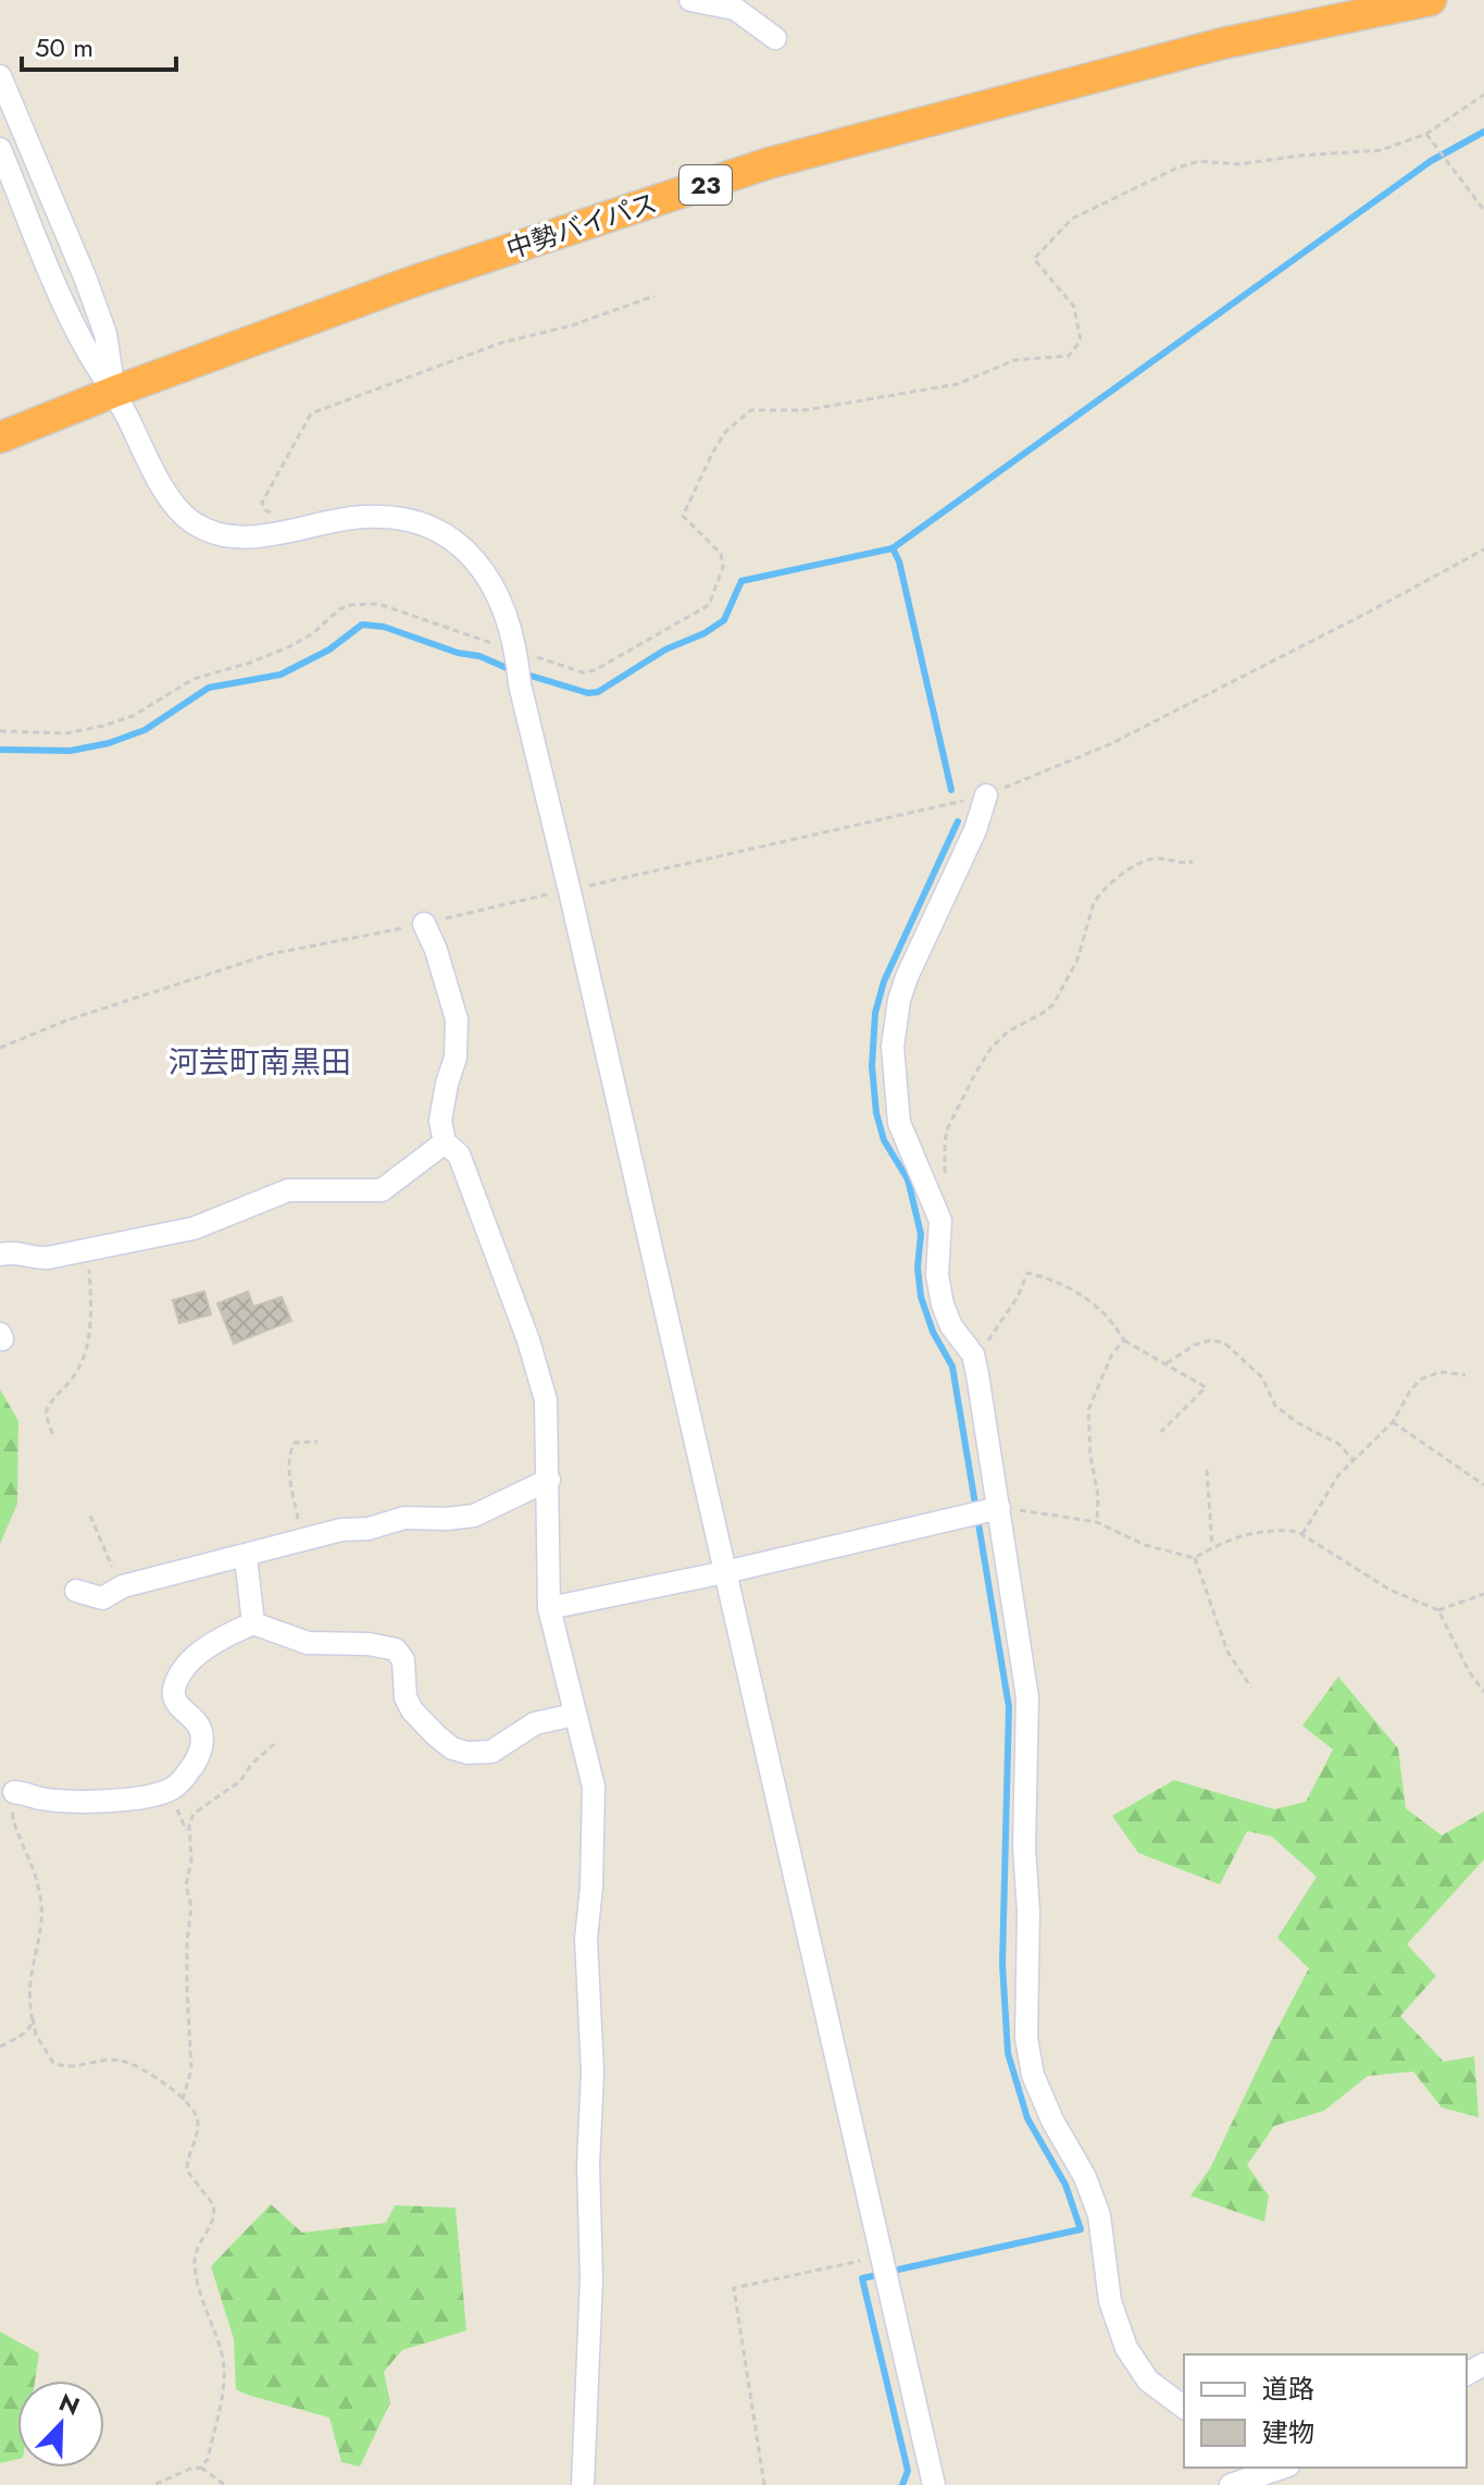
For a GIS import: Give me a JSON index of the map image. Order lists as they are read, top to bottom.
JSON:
{
  "streets": {
    "highway": ["23", "中勢バイパス"]
  },
  "districts": ["河芸町南黒田"],
  "legend": ["道路", "建物"],
  "scale_bar": "50 m",
  "north": "top right"
}
